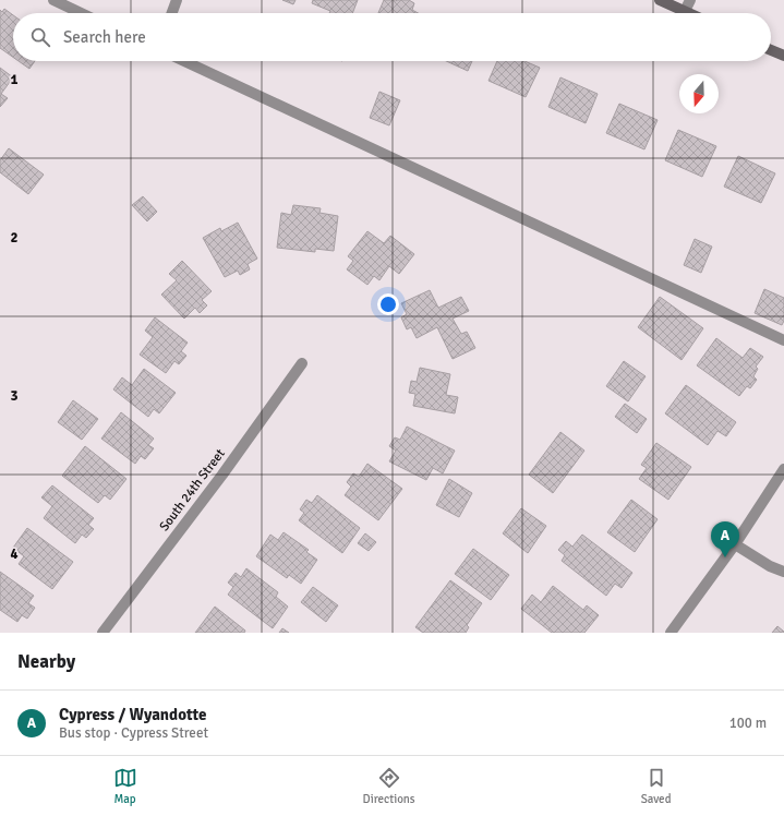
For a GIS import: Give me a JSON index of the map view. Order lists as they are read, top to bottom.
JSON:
{
  "streets": {
    "street": ["South 24th Street"]
  },
  "north": "bottom",
  "page": {
    "search": "Search here",
    "pins": "A",
    "heading": "Nearby",
    "list": [
      {
        "mark": "A",
        "name": "Cypress / Wyandotte",
        "note": "Bus stop · Cypress Street",
        "value": "100 m"
      }
    ],
    "nav": ["Map", "Directions", "Saved"]
  },
  "grid": {
    "rows": [
      "1",
      "2",
      "3",
      "4"
    ]
  }
}
